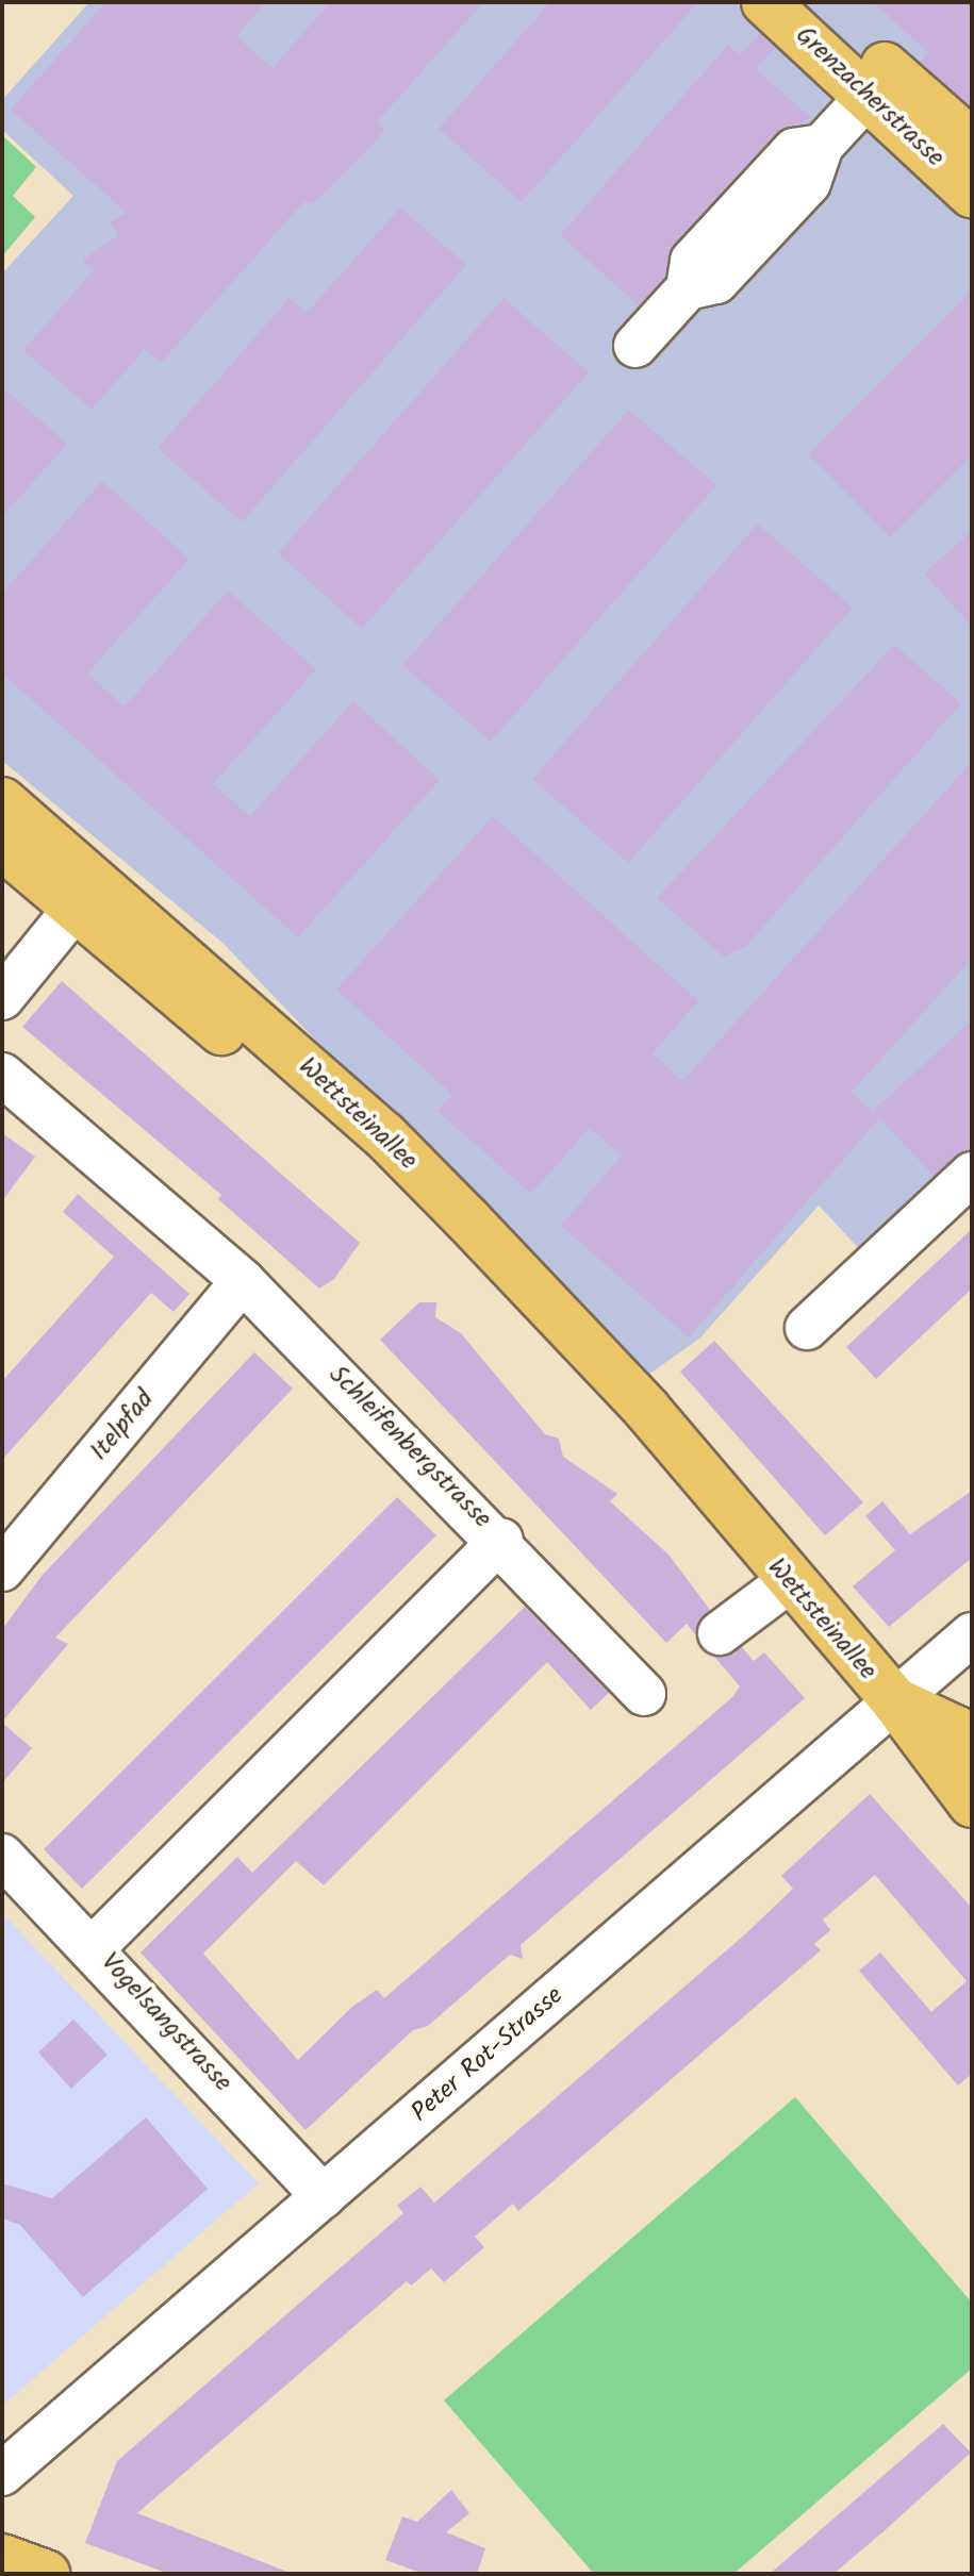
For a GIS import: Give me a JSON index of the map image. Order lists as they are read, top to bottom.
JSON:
{
  "streets": {
    "main road": ["Grenzacherstrasse", "Wettsteinallee"],
    "street": [
      "Itelpfad",
      "Schleifenbergstrasse",
      "Vogelsangstrasse",
      "Peter Rot-Strasse"
    ]
  },
  "crossings": [
    ["Wettsteinallee", "Peter Rot-Strasse"],
    ["Itelpfad", "Schleifenbergstrasse"],
    ["Schleifenbergstrasse", "Vogelsangstrasse"],
    ["Vogelsangstrasse", "Peter Rot-Strasse"]
  ]
}
